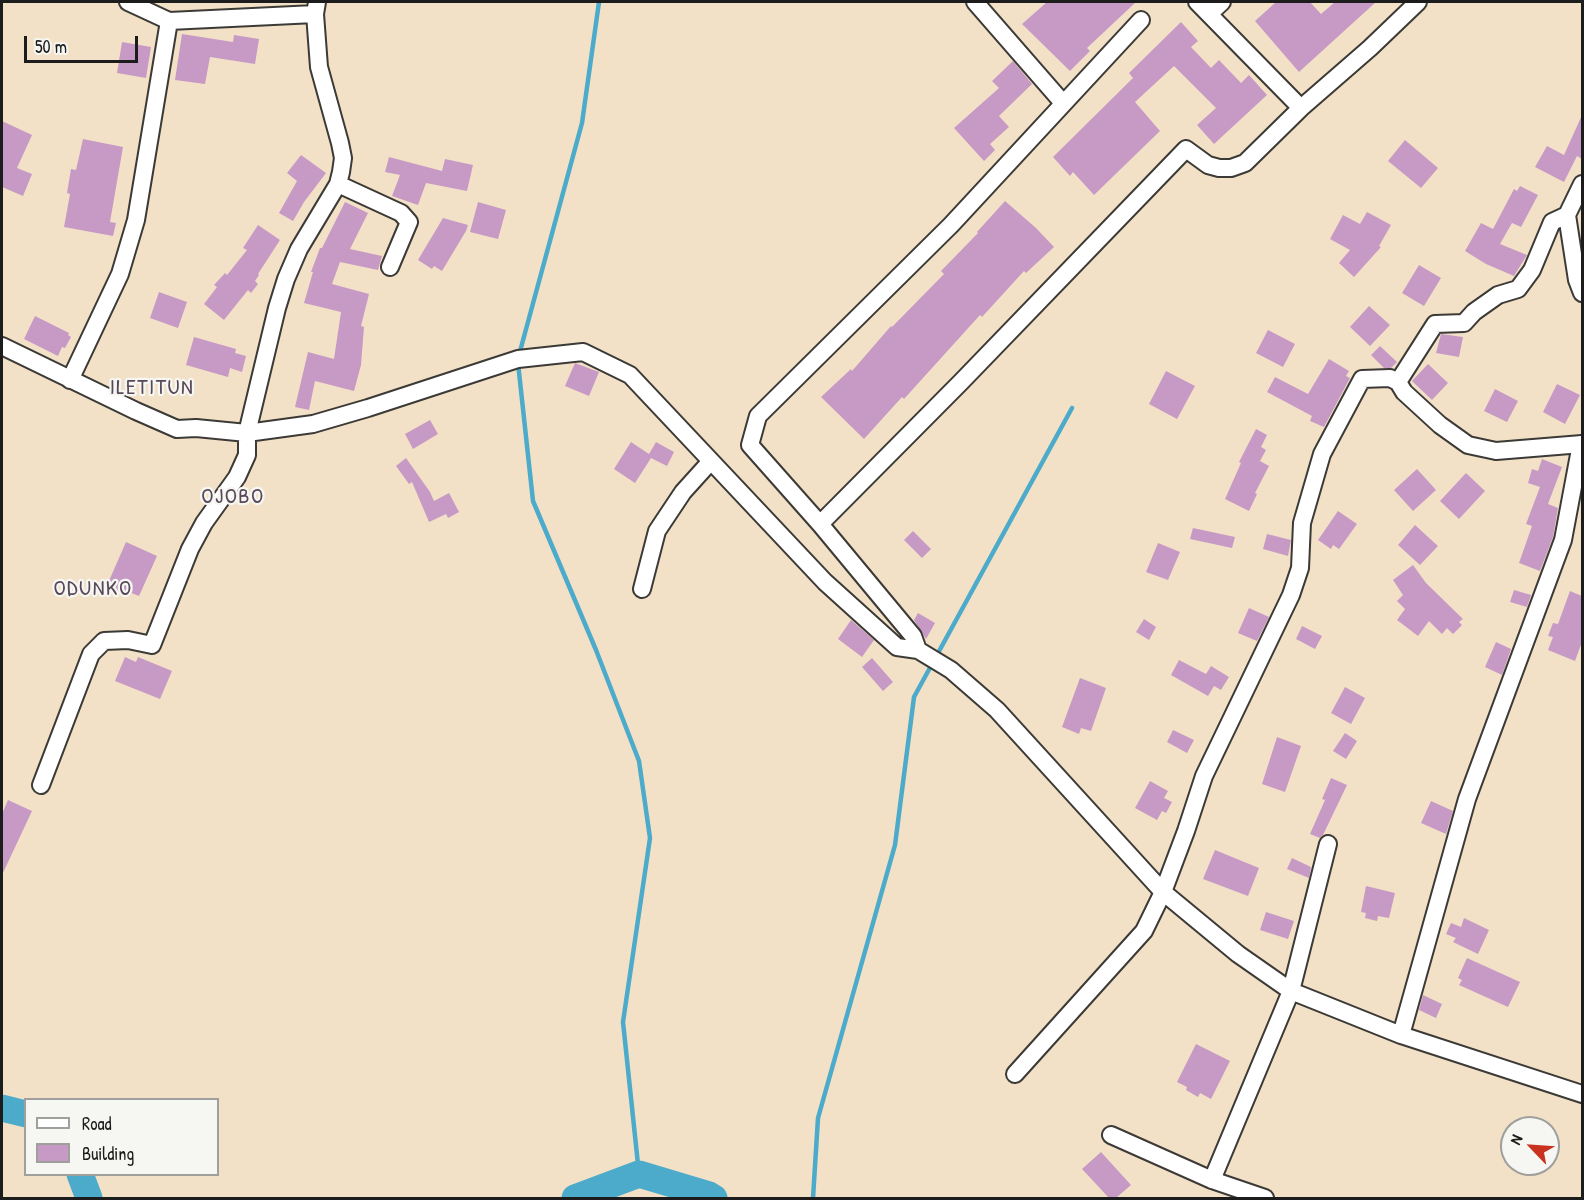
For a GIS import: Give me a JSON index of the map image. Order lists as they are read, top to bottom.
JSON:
{
  "districts": ["ILETITUN", "OJOBO", "ODUNKO"],
  "legend": ["Road", "Building"],
  "scale_bar": "50 m",
  "north": "top left"
}
